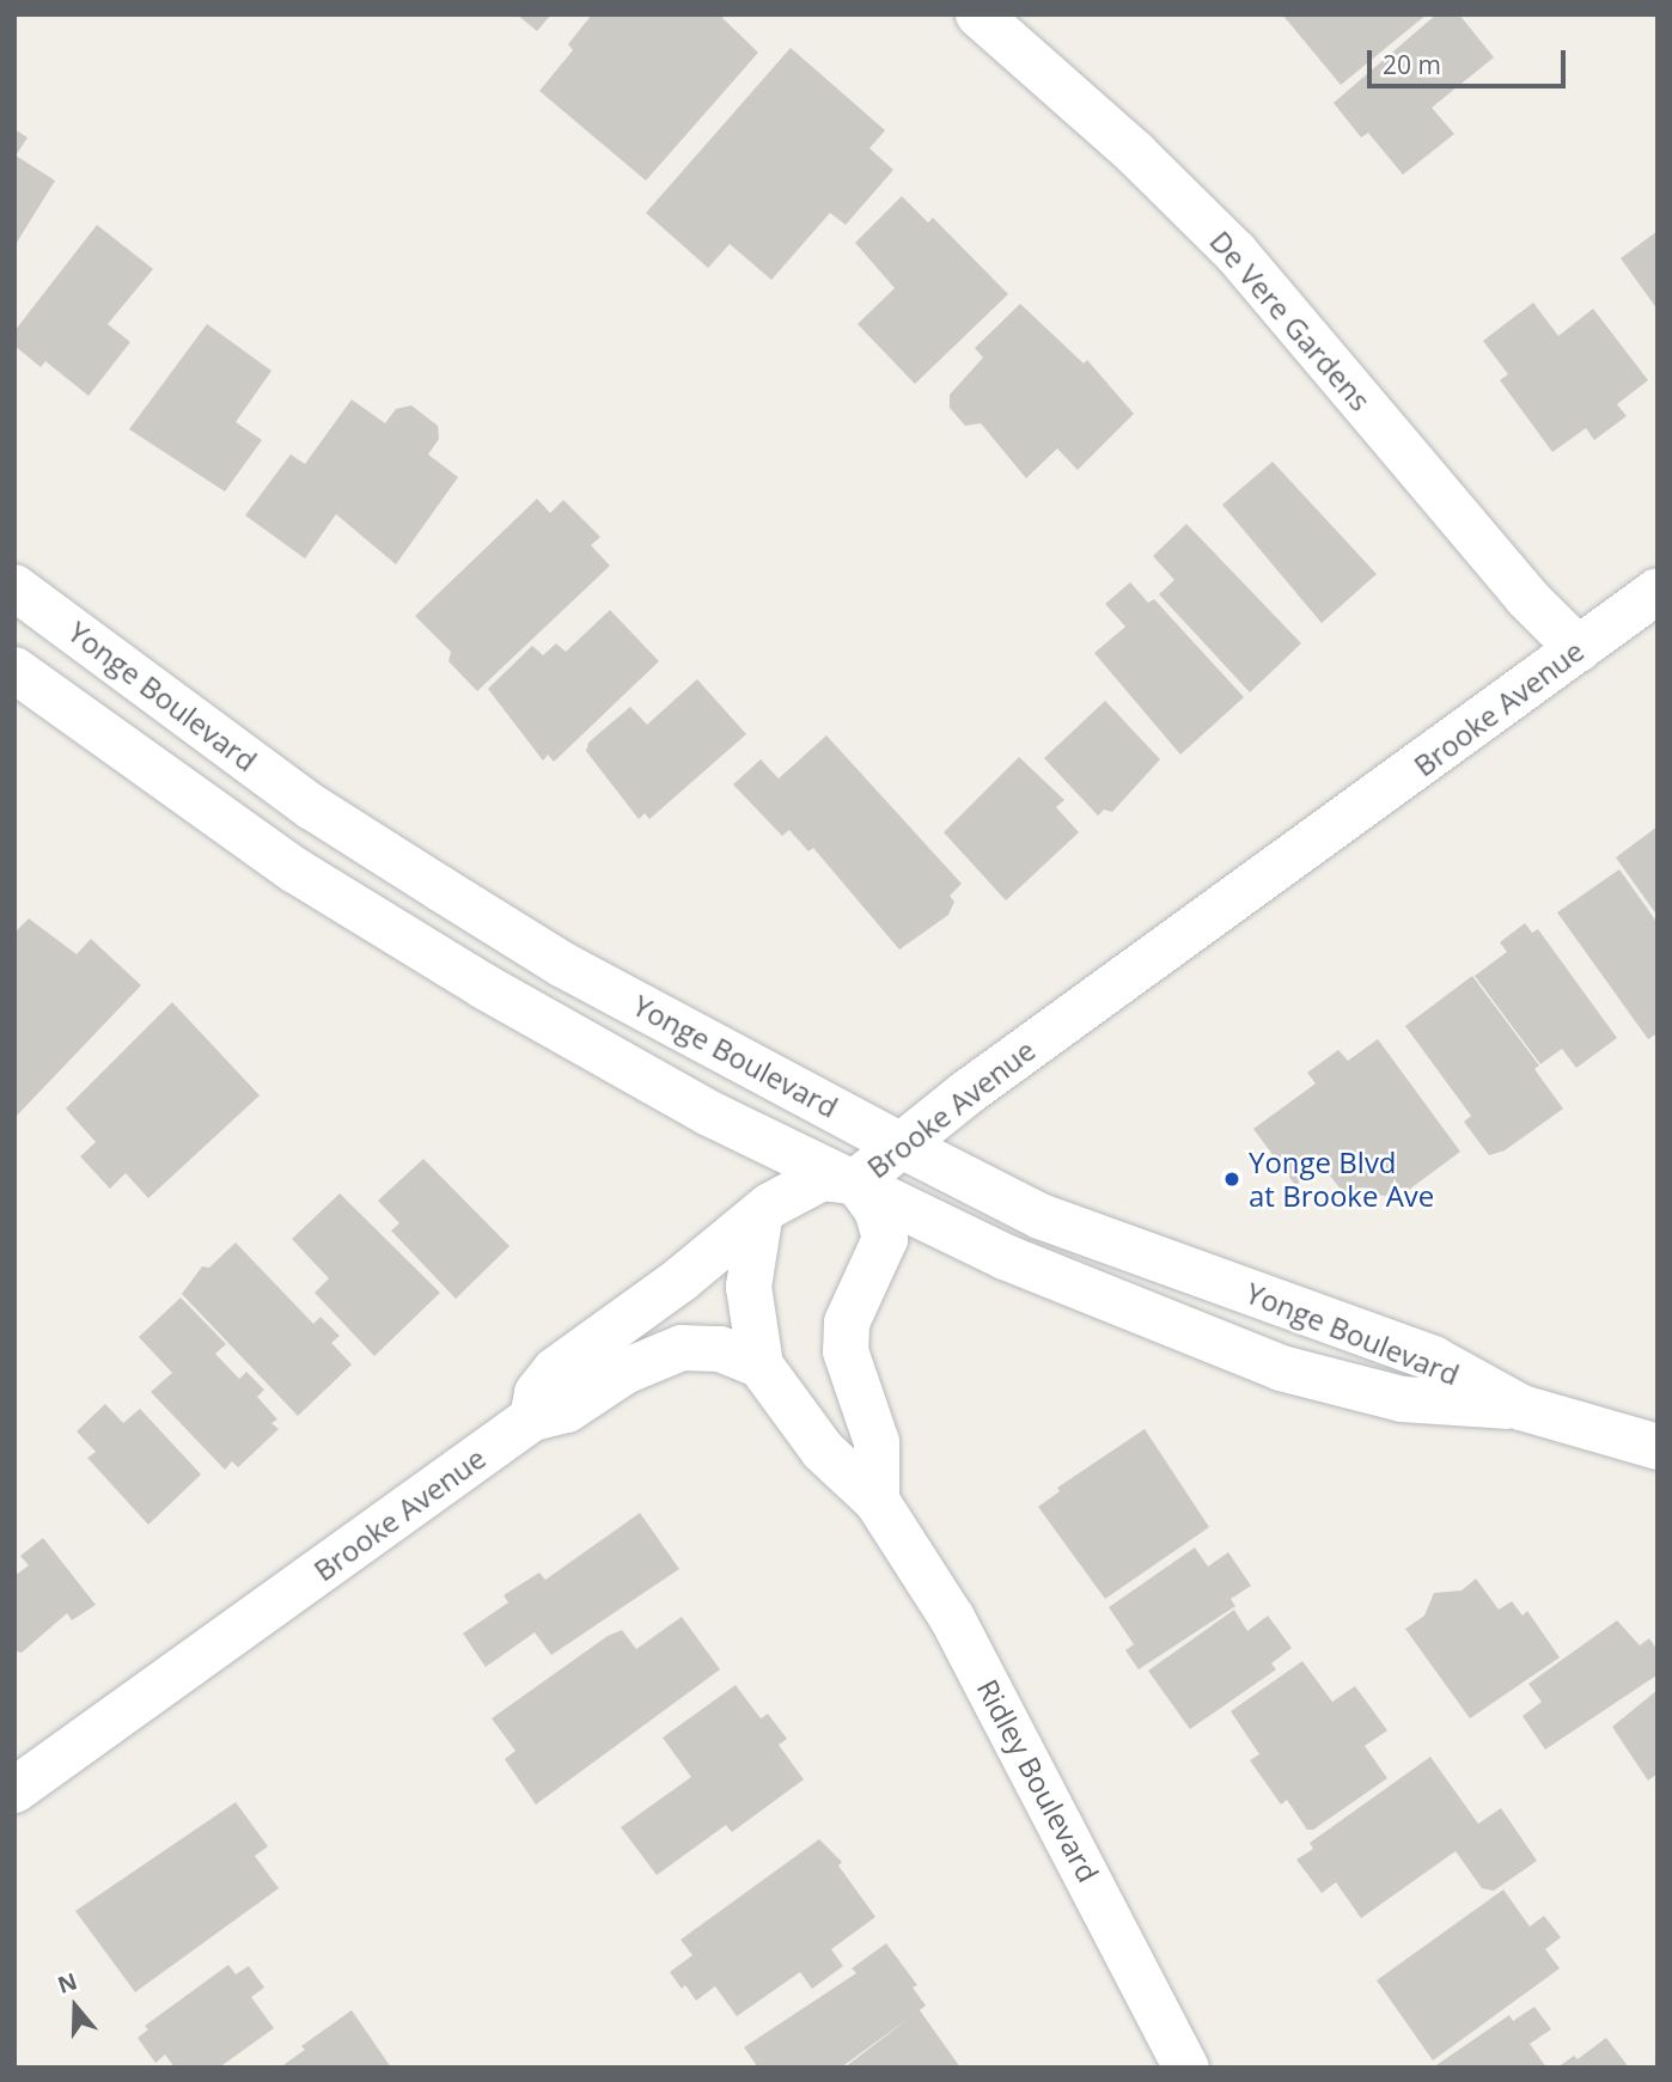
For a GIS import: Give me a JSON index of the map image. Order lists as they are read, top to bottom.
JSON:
{
  "streets": {
    "street": [
      "De Vere Gardens",
      "Yonge Boulevard",
      "Brooke Avenue",
      "Ridley Boulevard"
    ]
  },
  "crossings": [
    ["De Vere Gardens", "Brooke Avenue"],
    ["Yonge Boulevard", "Brooke Avenue"],
    ["Brooke Avenue", "Ridley Boulevard"]
  ],
  "places": ["Yonge Blvd at Brooke Ave"],
  "scale_bar": "20 m",
  "north": "top"
}
